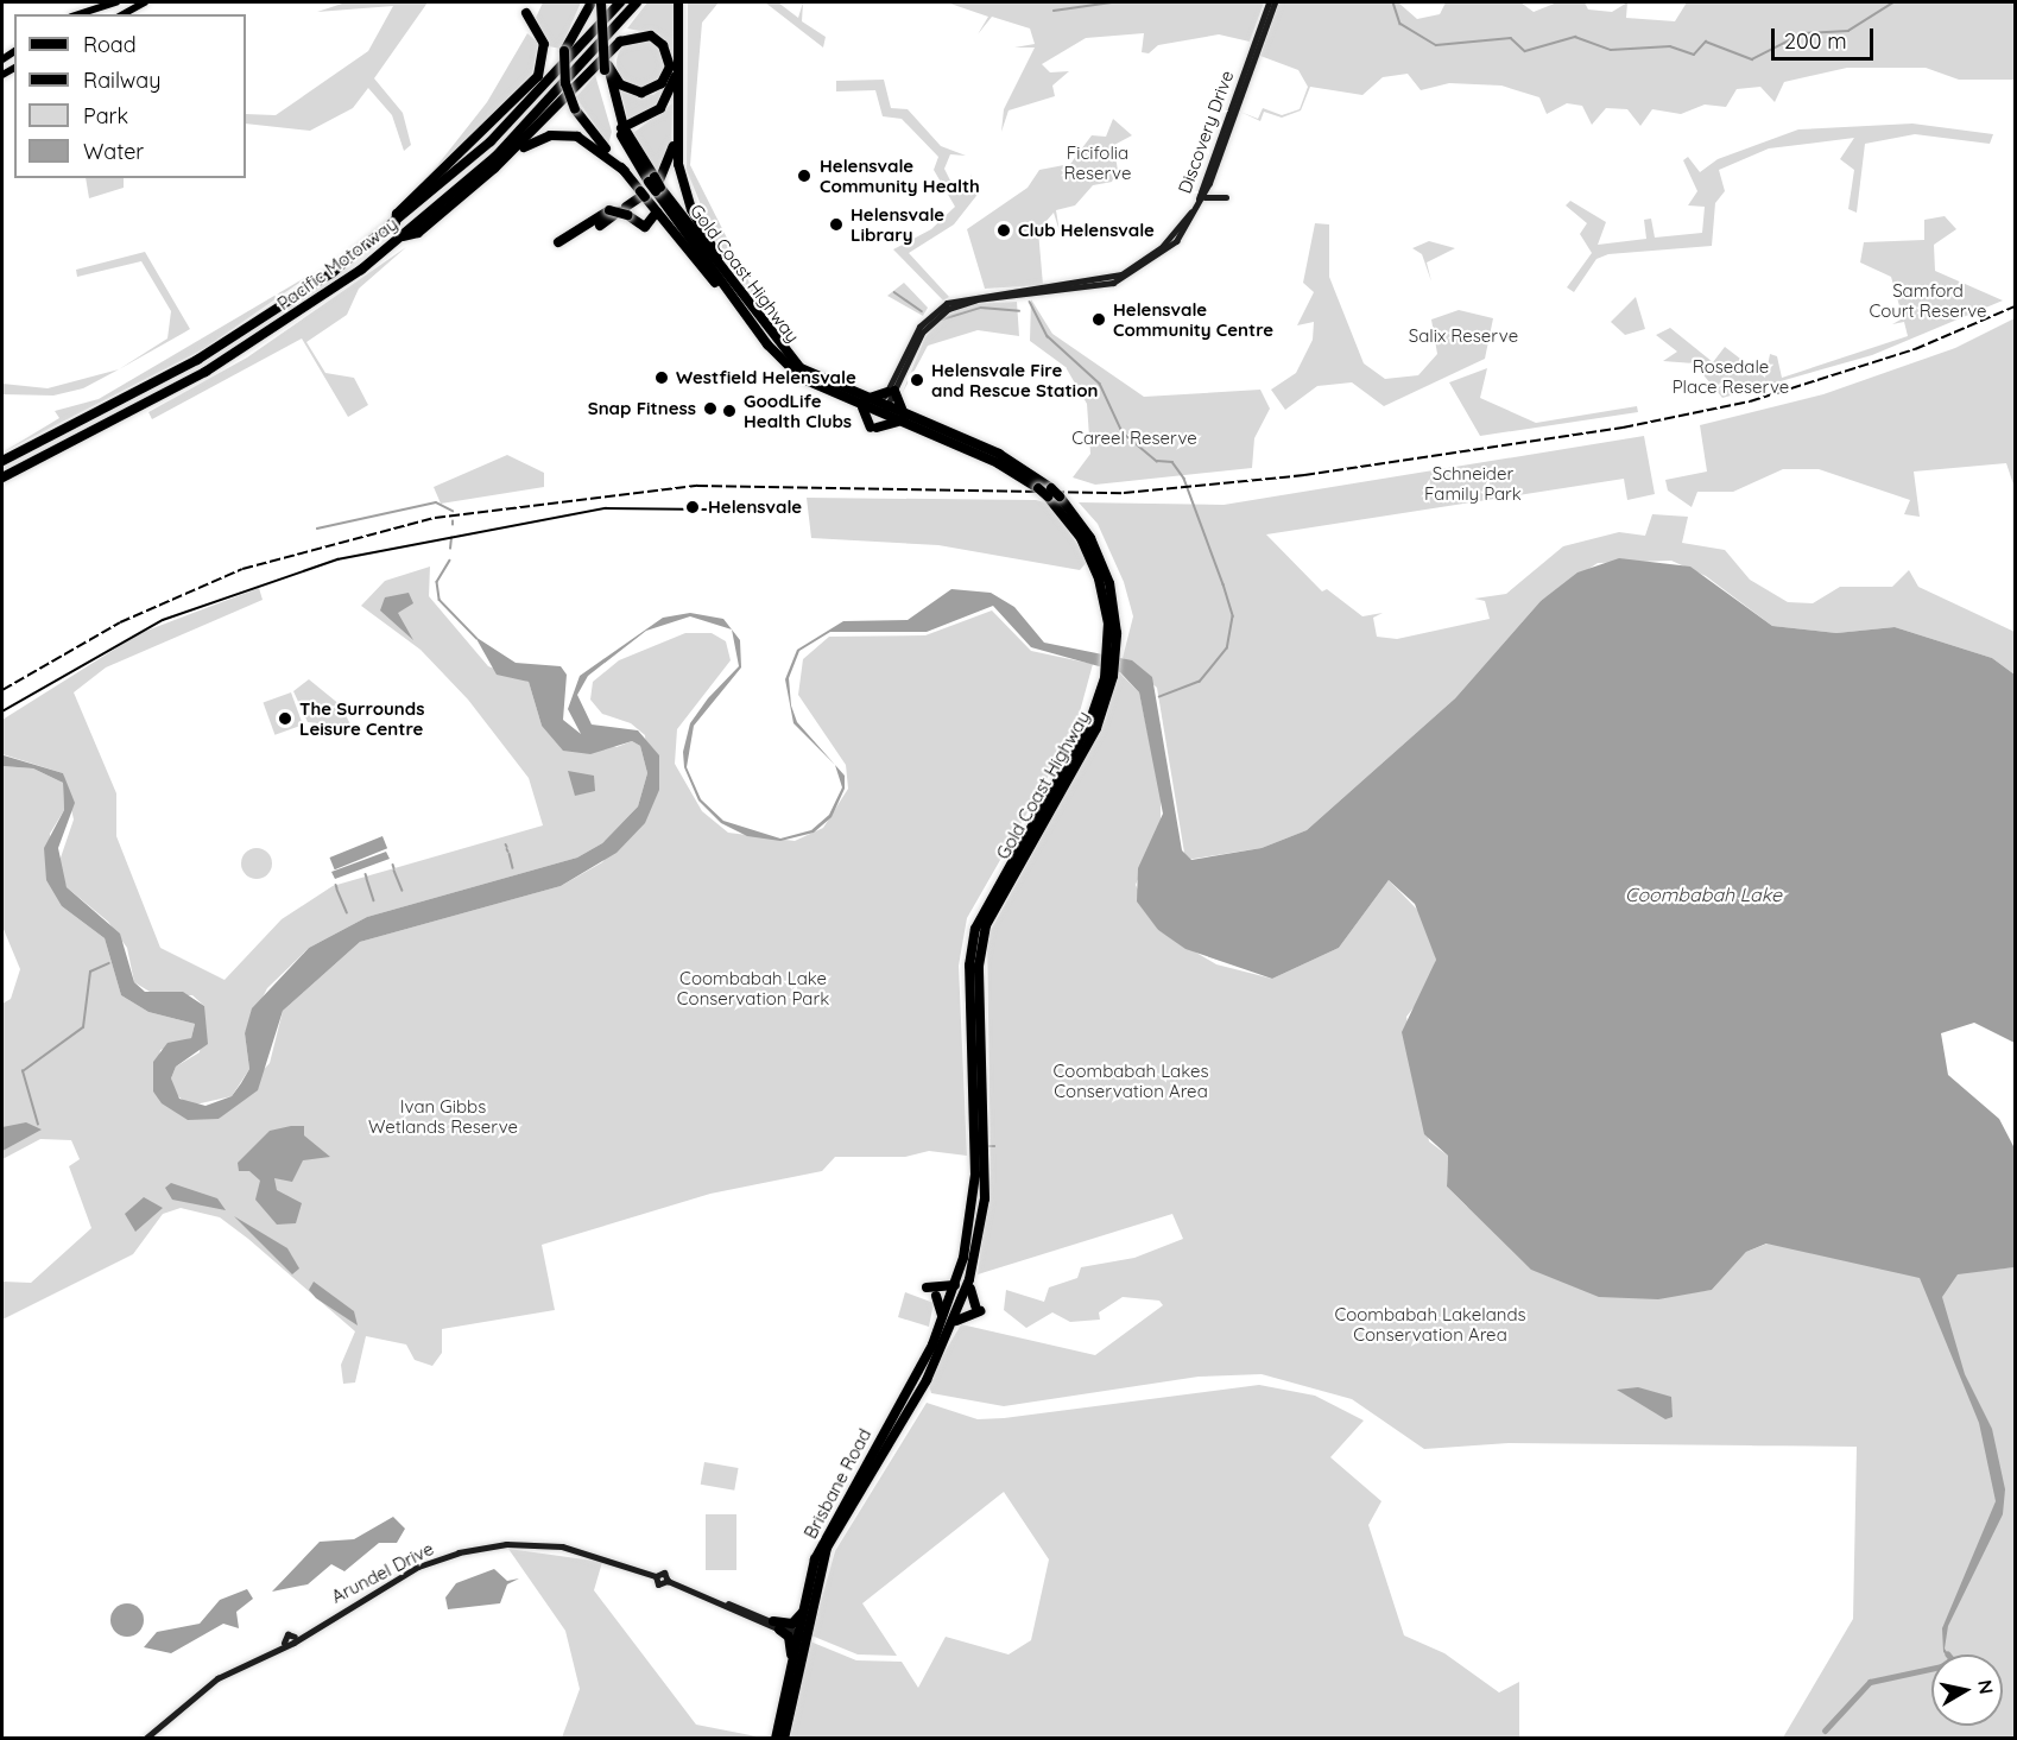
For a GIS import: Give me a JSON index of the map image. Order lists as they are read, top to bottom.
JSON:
{
  "streets": {
    "highway": ["Pacific Motorway", "Gold Coast Highway", "Brisbane Road"],
    "main road": ["Discovery Drive", "Arundel Drive"]
  },
  "crossings": [
    ["Discovery Drive", "Gold Coast Highway"],
    ["Gold Coast Highway", "Brisbane Road"]
  ],
  "water": ["Coombabah Lake"],
  "parks": [
    "Ficifolia Reserve",
    "Samford Court Reserve",
    "Salix Reserve",
    "Rosedale Place Reserve",
    "Careel Reserve",
    "Schneider Family Park",
    "Coombabah Lake Conservation Park",
    "Coombabah Lakes Conservation Area",
    "Ivan Gibbs Wetlands Reserve",
    "Coombabah Lakelands Conservation Area"
  ],
  "places": [
    "Helensvale Community Health",
    "Helensvale Library",
    "Club Helensvale",
    "Helensvale Community Centre",
    "Westfield Helensvale",
    "Helensvale Fire and Rescue Station",
    "Snap Fitness",
    "GoodLife Health Clubs",
    "Helensvale",
    "The Surrounds Leisure Centre"
  ],
  "legend": [
    "Road",
    "Railway",
    "Park",
    "Water"
  ],
  "scale_bar": "200 m",
  "north": "right"
}
